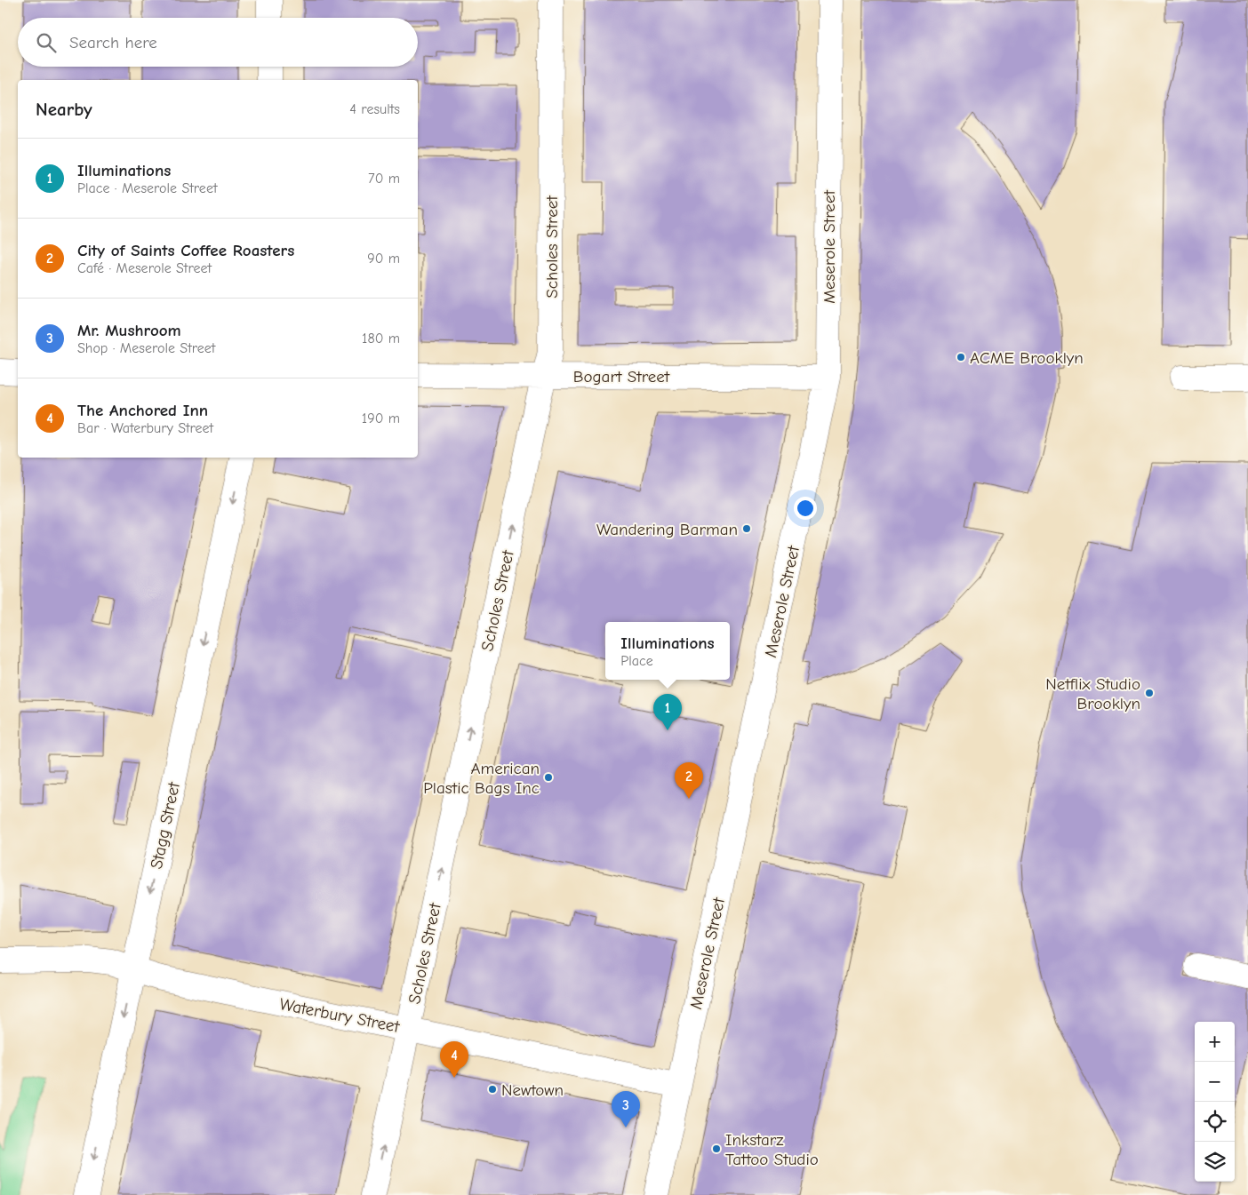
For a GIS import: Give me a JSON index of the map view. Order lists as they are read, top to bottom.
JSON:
{
  "streets": {
    "street": [
      "Scholes Street",
      "Meserole Street",
      "Bogart Street",
      "Stagg Street",
      "Waterbury Street"
    ]
  },
  "crossings": [
    ["Scholes Street", "Bogart Street"],
    ["Scholes Street", "Waterbury Street"],
    ["Meserole Street", "Bogart Street"],
    ["Meserole Street", "Waterbury Street"],
    ["Stagg Street", "Waterbury Street"]
  ],
  "one_way": ["Scholes Street", "Stagg Street"],
  "places": [
    "ACME Brooklyn",
    "Wandering Barman",
    "Netflix Studio Brooklyn",
    "American Plastic Bags Inc",
    "Newtown",
    "Inkstarz Tattoo Studio"
  ],
  "page": {
    "search": "Search here",
    "heading": ["Nearby", "4 results"],
    "list": [
      {
        "mark": "1",
        "name": "Illuminations",
        "note": "Place · Meserole Street",
        "value": "70 m"
      },
      {
        "mark": "2",
        "name": "City of Saints Coffee Roasters",
        "note": "Café · Meserole Street",
        "value": "90 m"
      },
      {
        "mark": "3",
        "name": "Mr. Mushroom",
        "note": "Shop · Meserole Street",
        "value": "180 m"
      },
      {
        "mark": "4",
        "name": "The Anchored Inn",
        "note": "Bar · Waterbury Street",
        "value": "190 m"
      }
    ],
    "popup": ["Illuminations", "Place"],
    "pins": [
      "1",
      "2",
      "4",
      "3"
    ],
    "map_buttons": ["+", "−"]
  }
}
